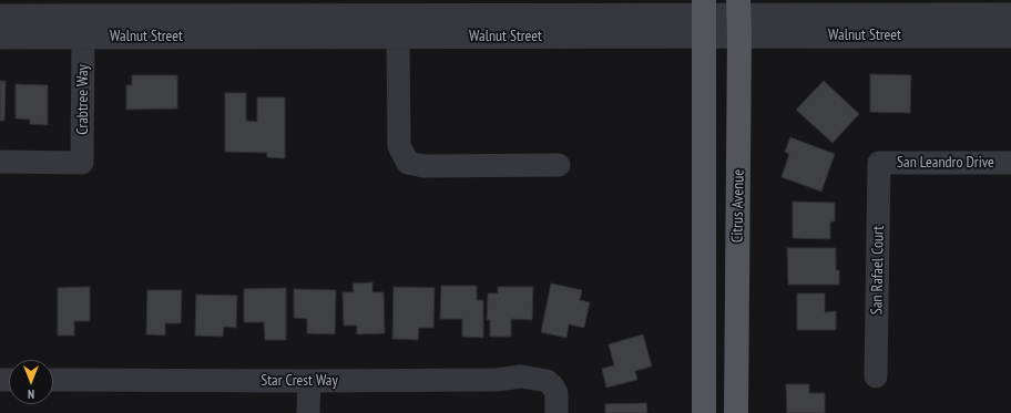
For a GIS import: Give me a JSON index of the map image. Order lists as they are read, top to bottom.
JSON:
{
  "streets": {
    "main road": ["Citrus Avenue"],
    "street": [
      "Walnut Street",
      "Crabtree Way",
      "San Leandro Drive",
      "San Rafael Court",
      "Star Crest Way"
    ]
  },
  "crossings": [
    ["Walnut Street", "Crabtree Way"],
    ["Walnut Street", "Citrus Avenue"],
    ["San Leandro Drive", "San Rafael Court"]
  ],
  "north": "bottom"
}
